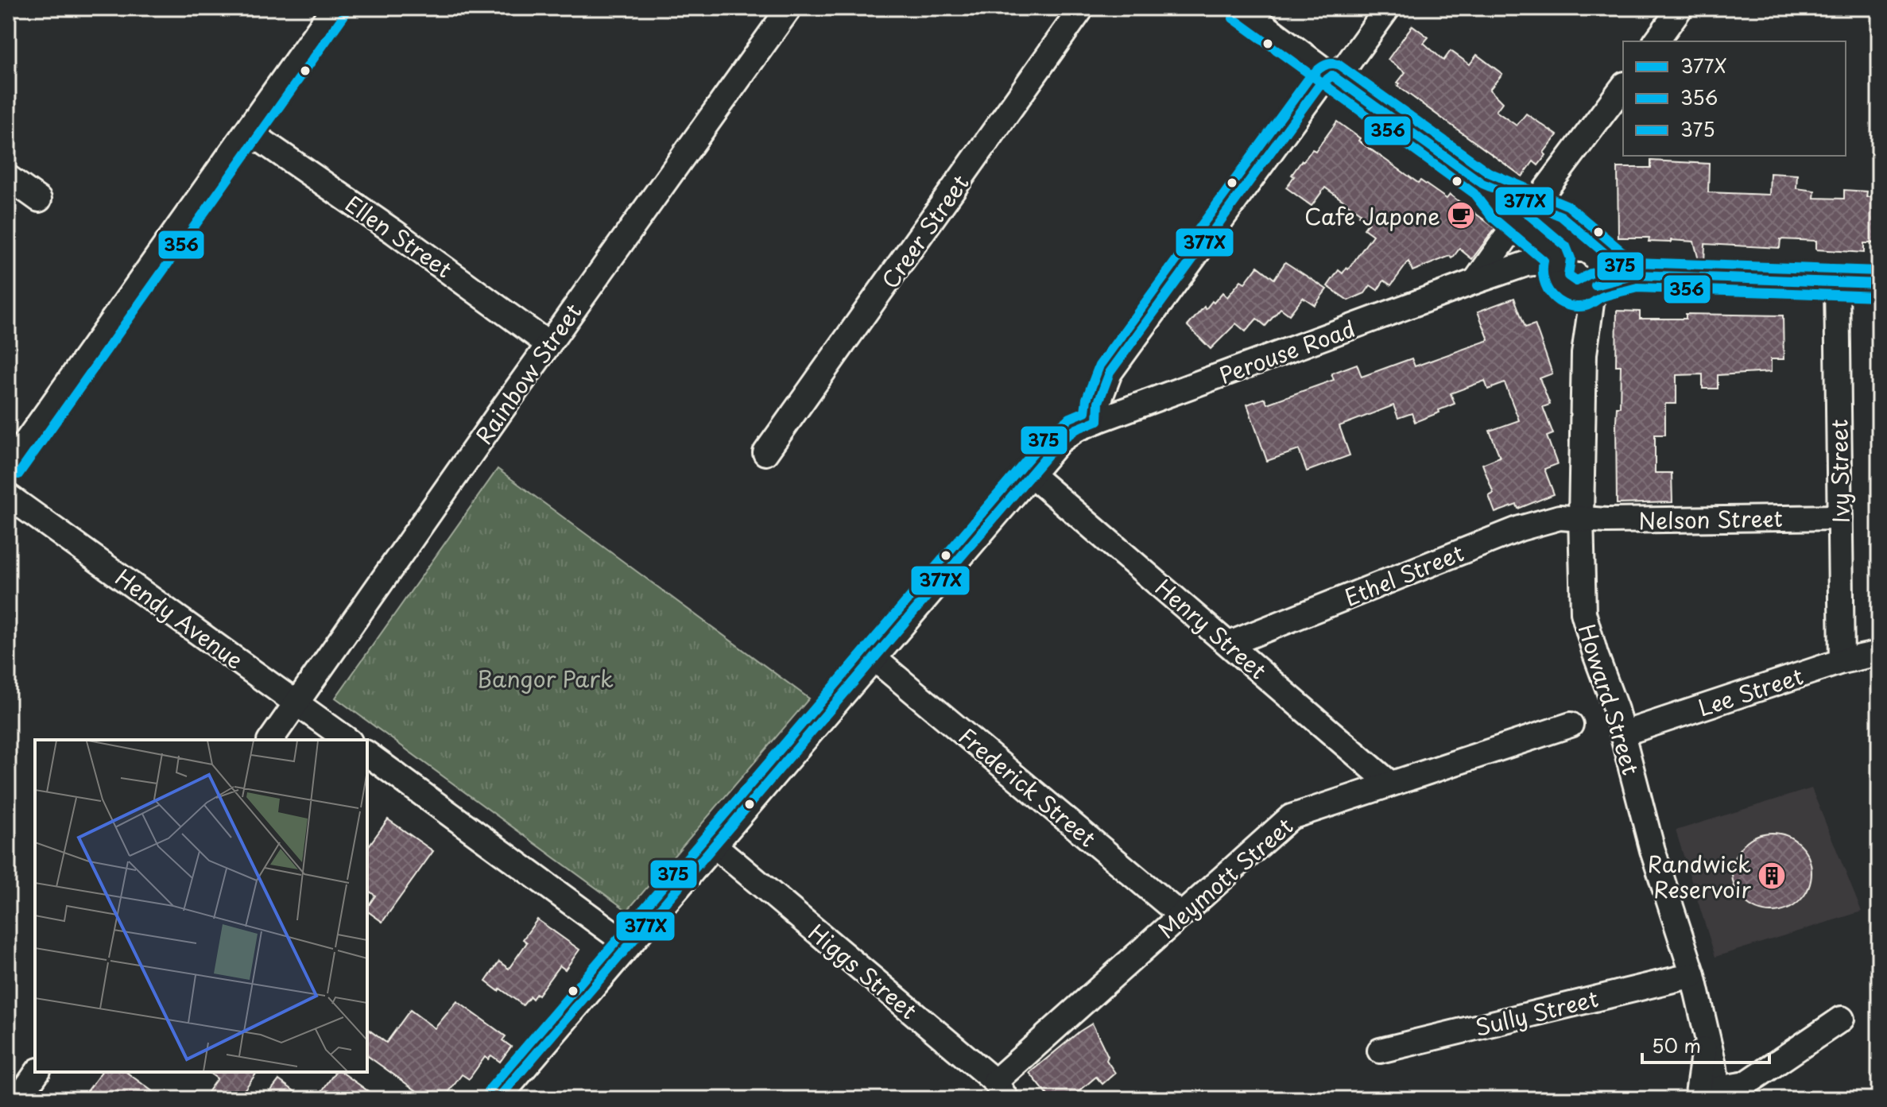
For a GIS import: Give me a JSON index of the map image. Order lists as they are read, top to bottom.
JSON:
{
  "streets": {
    "street": [
      "Creer Street",
      "Ellen Street",
      "Perouse Road",
      "Rainbow Street",
      "Ivy Street",
      "Nelson Street",
      "Ethel Street",
      "Hendy Avenue",
      "Henry Street",
      "Lee Street",
      "Howard Street",
      "Frederick Street",
      "Meymott Street",
      "Higgs Street",
      "Sully Street"
    ]
  },
  "crossings": [
    ["Ellen Street", "Rainbow Street"],
    ["Perouse Road", "Henry Street"],
    ["Perouse Road", "Howard Street"],
    ["Perouse Road", "Frederick Street"],
    ["Perouse Road", "Higgs Street"],
    ["Rainbow Street", "Hendy Avenue"],
    ["Ivy Street", "Nelson Street"],
    ["Ivy Street", "Lee Street"],
    ["Nelson Street", "Ethel Street"],
    ["Nelson Street", "Howard Street"],
    ["Ethel Street", "Henry Street"],
    ["Ethel Street", "Howard Street"],
    ["Henry Street", "Meymott Street"],
    ["Lee Street", "Howard Street"],
    ["Howard Street", "Sully Street"],
    ["Frederick Street", "Meymott Street"],
    ["Meymott Street", "Higgs Street"]
  ],
  "parks": ["Bangor Park"],
  "places": {
    "cafe": ["Cafe Japone"],
    "building": ["Randwick Reservoir"]
  },
  "lines": ["transit line 356", "transit line 375", "transit line 377X"],
  "legend": ["377X", "356", "375"],
  "scale_bar": "50 m"
}
